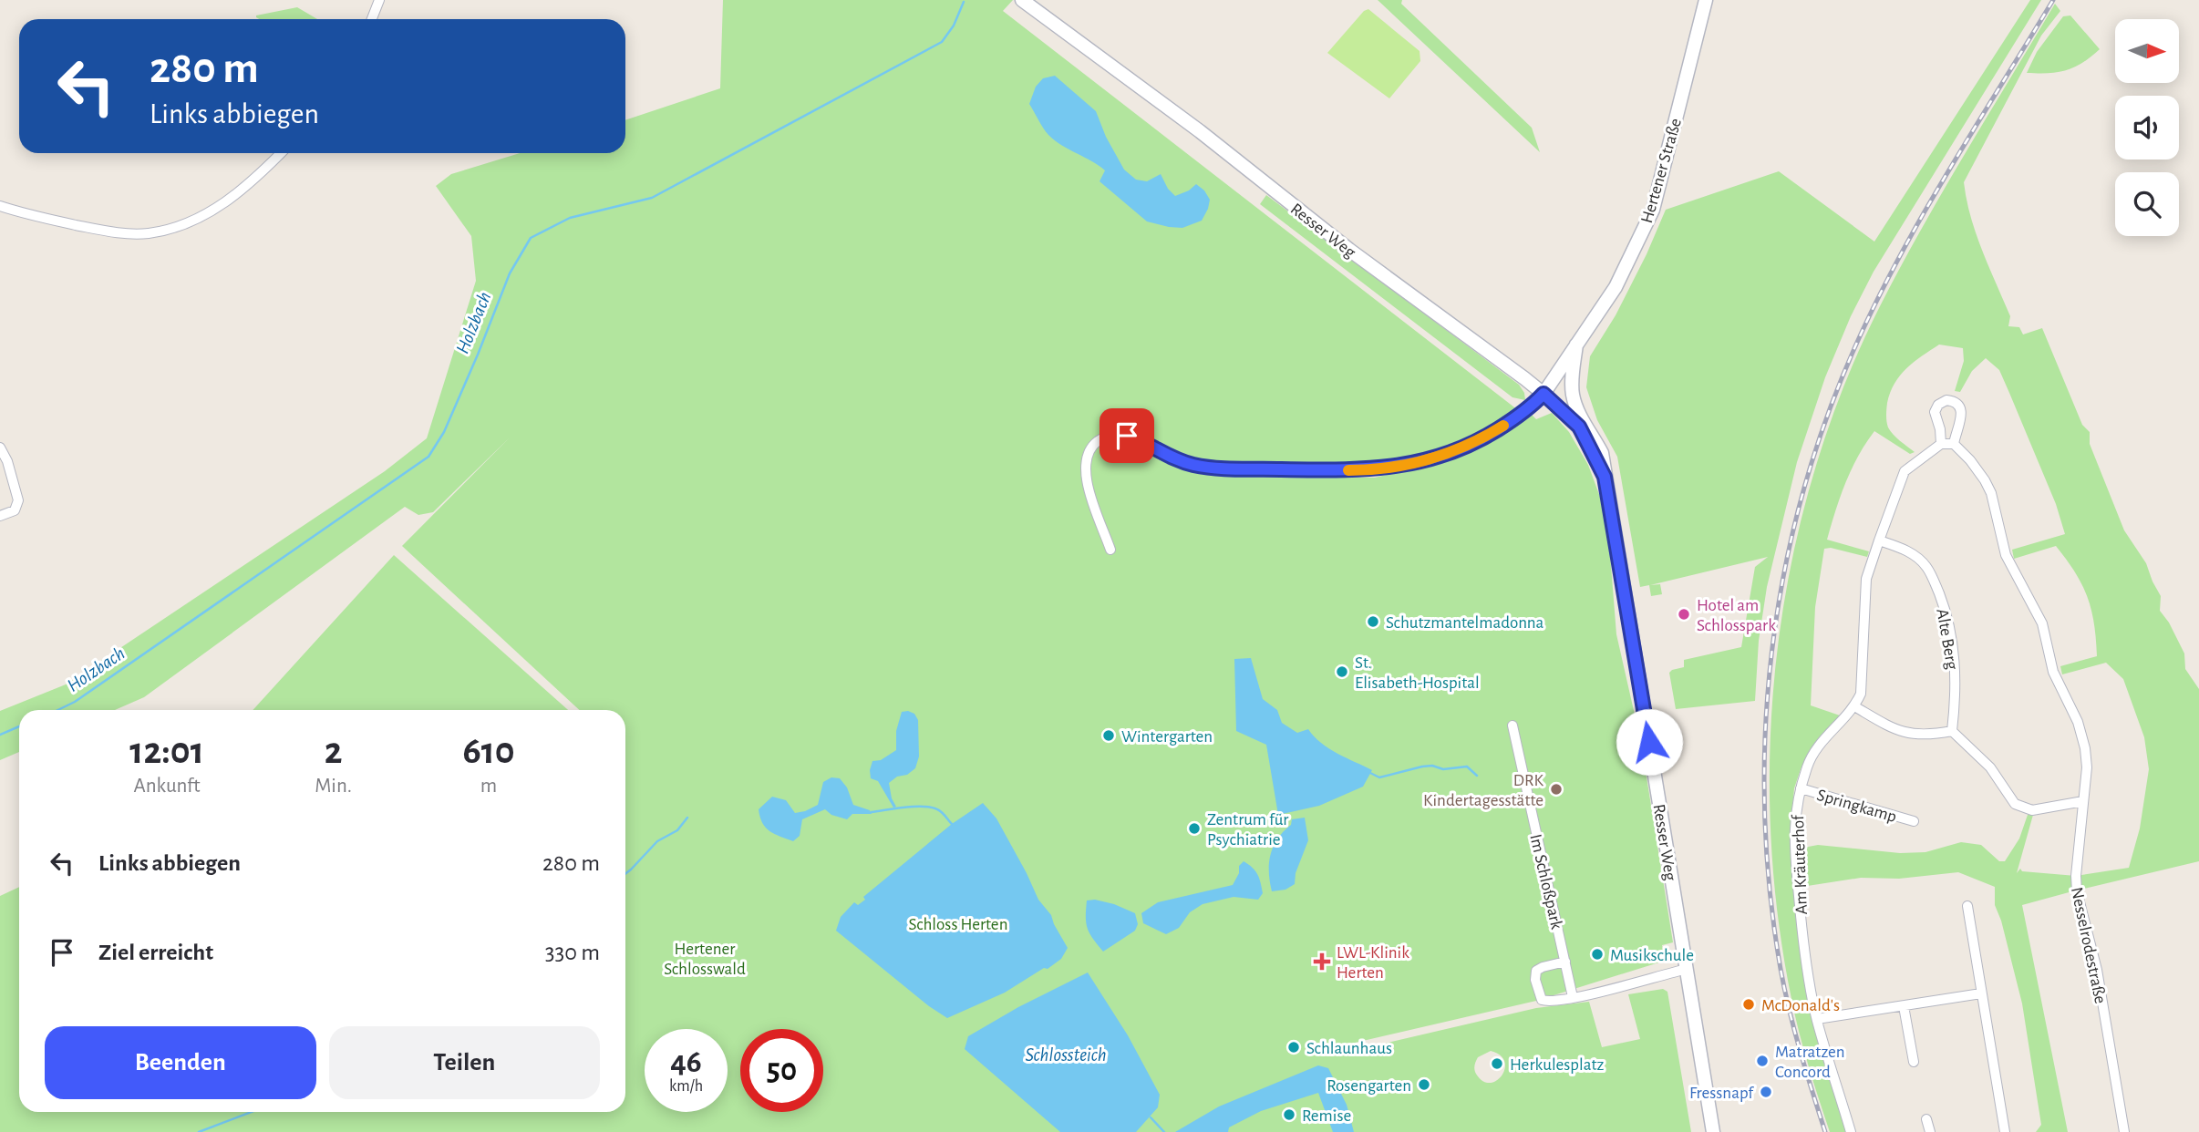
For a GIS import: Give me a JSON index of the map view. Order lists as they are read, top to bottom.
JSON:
{
  "streets": {
    "main road": ["Hertener Straße", "Resser Weg"],
    "street": [
      "Alte Berg",
      "Springkamp",
      "Am Kräuterhof",
      "Im Schloßpark",
      "Nesselrodestraße"
    ]
  },
  "crossings": [
    ["Hertener Straße", "Resser Weg"],
    ["Alte Berg", "Am Kräuterhof"],
    ["Springkamp", "Am Kräuterhof"]
  ],
  "water": ["Holzbach", "Schlossteich"],
  "parks": ["Schloss Herten", "Hertener Schlosswald"],
  "places": {
    "other": [
      "Hotel am Schlosspark",
      "Schutzmantelmadonna",
      "St. Elisabeth-Hospital",
      "Wintergarten",
      "DRK Kindertagesstätte",
      "Zentrum für Psychiatrie",
      "Musikschule",
      "McDonald's",
      "Schlaunhaus",
      "Matratzen Concord",
      "Herkulesplatz",
      "Rosengarten",
      "Fressnapf",
      "Remise"
    ],
    "health": ["LWL-Klinik Herten"]
  },
  "north": "right",
  "page": {
    "turn": ["280 m", "Links abbiegen"],
    "eta": [
      "12:01",
      "Ankunft",
      "2",
      "Min.",
      "610",
      "m"
    ],
    "list": [
      {
        "name": "Links abbiegen",
        "value": "280 m"
      },
      {
        "name": "Ziel erreicht",
        "value": "330 m"
      }
    ],
    "buttons": ["Beenden", "Teilen"],
    "speed": "46 km/h",
    "limit": "50"
  }
}
